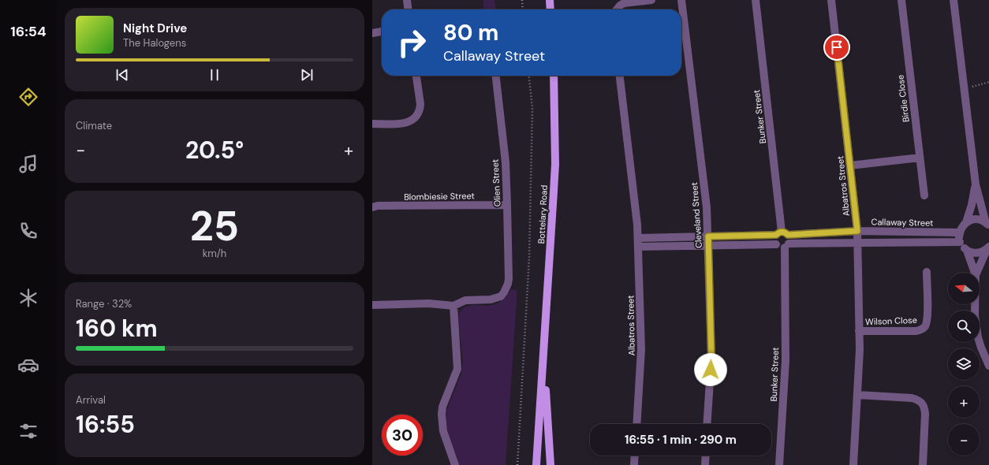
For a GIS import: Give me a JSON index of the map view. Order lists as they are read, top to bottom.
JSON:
{
  "streets": {
    "main road": ["Bottelary Road"],
    "street": [
      "Birdie Close",
      "Bunker Street",
      "Olien Street",
      "Albatros Street",
      "Blombiesie Street",
      "Cleveland Street",
      "Callaway Street",
      "Wilson Close"
    ]
  },
  "crossings": [
    ["Bunker Street", "Callaway Street"],
    ["Olien Street", "Blombiesie Street"],
    ["Albatros Street", "Callaway Street"],
    ["Albatros Street", "Wilson Close"],
    ["Cleveland Street", "Callaway Street"]
  ],
  "north": "left",
  "page": {
    "tabs": "16:54",
    "turn": ["80 m", "Callaway Street"],
    "song": ["Night Drive", "The Halogens"],
    "tile": [
      "Climate",
      ["25", "km/h"],
      ["Range · 32%", "160 km"],
      ["Arrival", "16:55"]
    ],
    "heat": ["−", "20.5°", "+"],
    "map_buttons": ["+", "−"],
    "limit": "30",
    "trip": "16:55 · 1 min · 290 m"
  }
}
